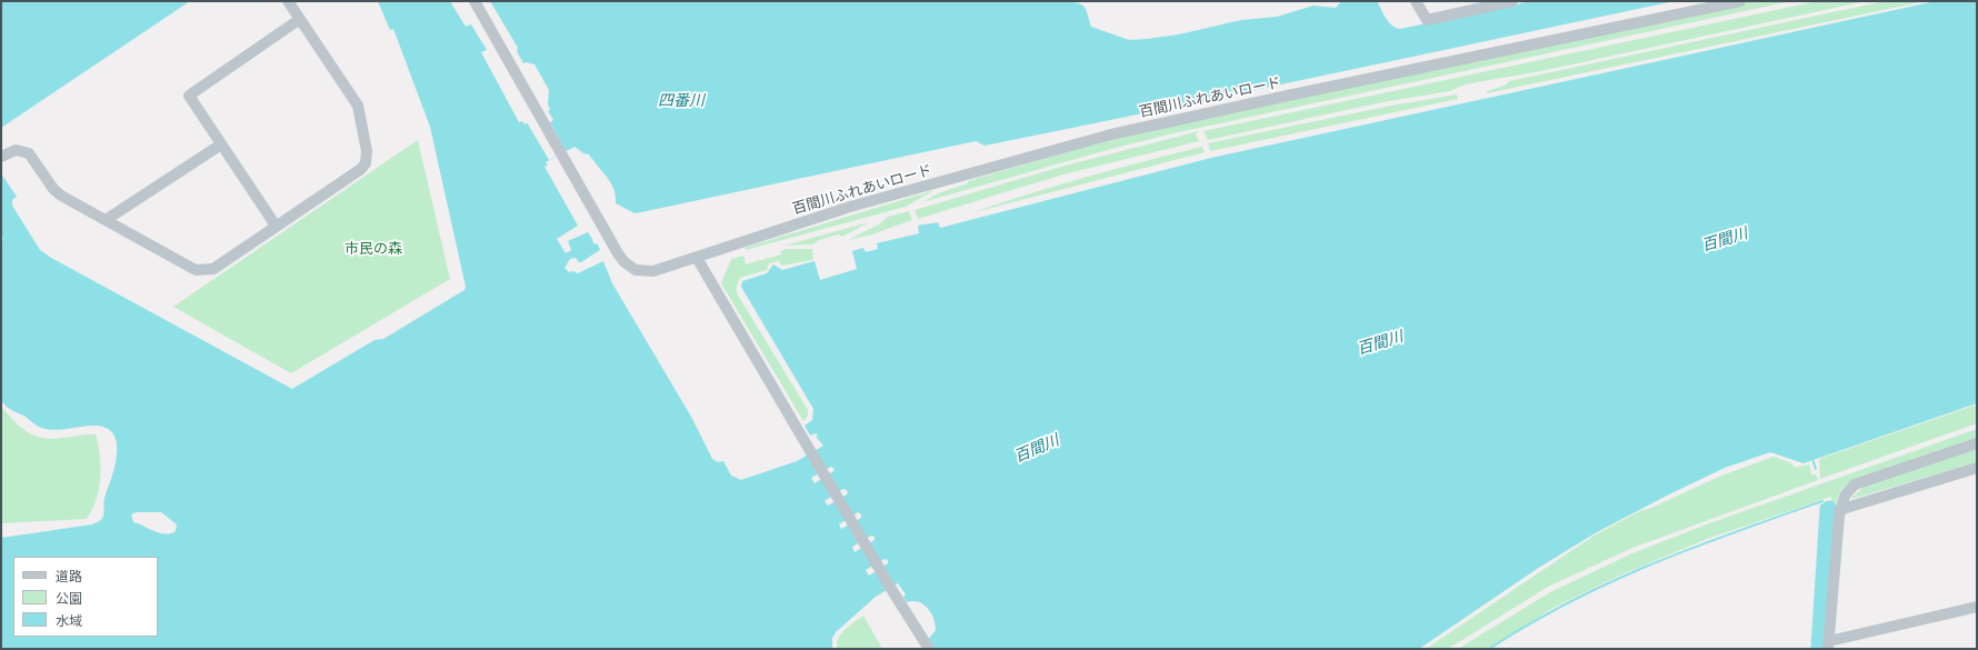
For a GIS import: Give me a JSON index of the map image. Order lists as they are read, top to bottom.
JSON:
{
  "streets": {
    "street": ["百間川ふれあいロード"]
  },
  "water": ["四番川", "百間川"],
  "parks": ["市民の森"],
  "legend": ["道路", "公園", "水域"]
}
